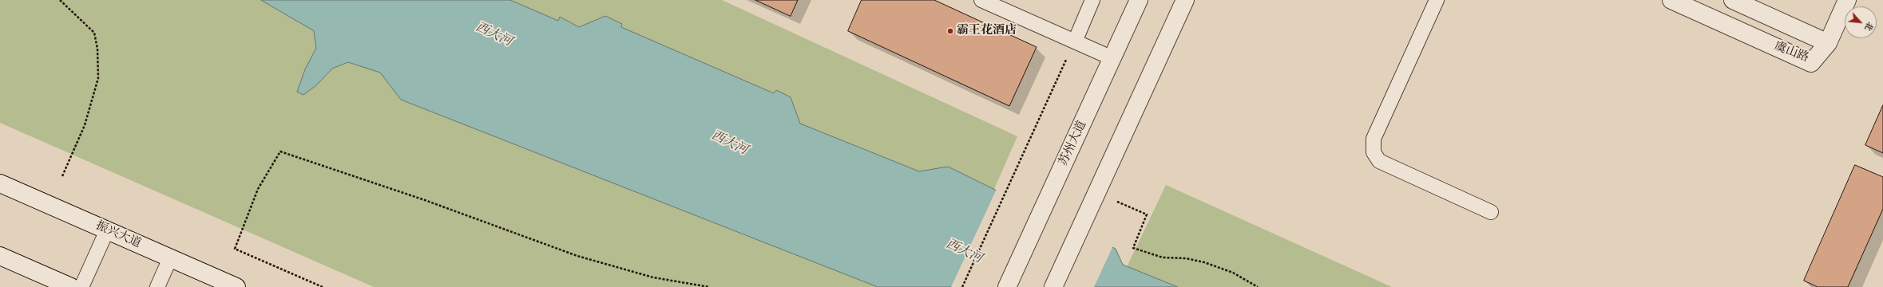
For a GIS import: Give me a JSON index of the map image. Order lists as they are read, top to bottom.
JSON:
{
  "streets": {
    "street": ["虞山路", "苏州大道", "振兴大道"]
  },
  "water": ["西大河"],
  "places": ["霸王花酒店"],
  "north": "bottom right"
}
